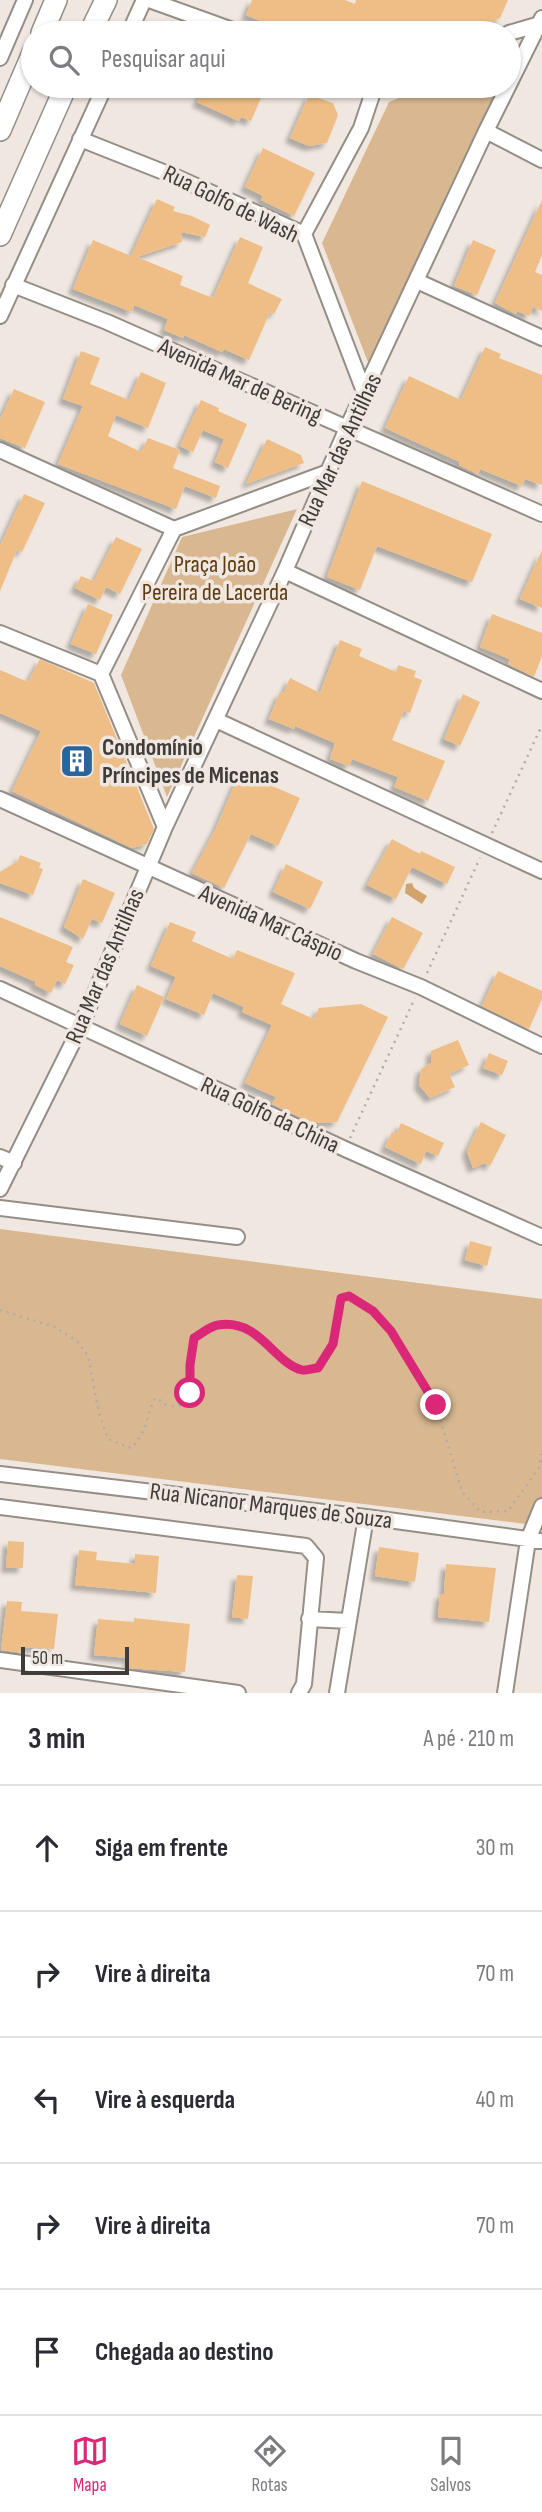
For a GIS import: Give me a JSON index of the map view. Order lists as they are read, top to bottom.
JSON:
{
  "streets": {
    "street": [
      "Rua Golfo de Wash",
      "Avenida Mar de Bering",
      "Rua Mar das Antilhas",
      "Avenida Mar Cáspio",
      "Rua Golfo da China",
      "Rua Nicanor Marques de Souza"
    ]
  },
  "crossings": [
    ["Rua Golfo de Wash", "Rua Mar das Antilhas"],
    ["Avenida Mar de Bering", "Rua Mar das Antilhas"],
    ["Rua Mar das Antilhas", "Avenida Mar Cáspio"],
    ["Rua Mar das Antilhas", "Rua Golfo da China"]
  ],
  "parks": ["Praça João Pereira de Lacerda"],
  "places": {
    "building": ["Condomínio Príncipes de Micenas"]
  },
  "scale_bar": "50 m",
  "page": {
    "search": "Pesquisar aqui",
    "scale": "50 m",
    "heading": ["3 min", "A pé · 210 m"],
    "list": [
      ["Siga em frente", "30 m"],
      ["Vire à direita", "70 m"],
      ["Vire à esquerda", "40 m"],
      ["Vire à direita", "70 m"],
      "Chegada ao destino"
    ],
    "nav": ["Mapa", "Rotas", "Salvos"]
  }
}
